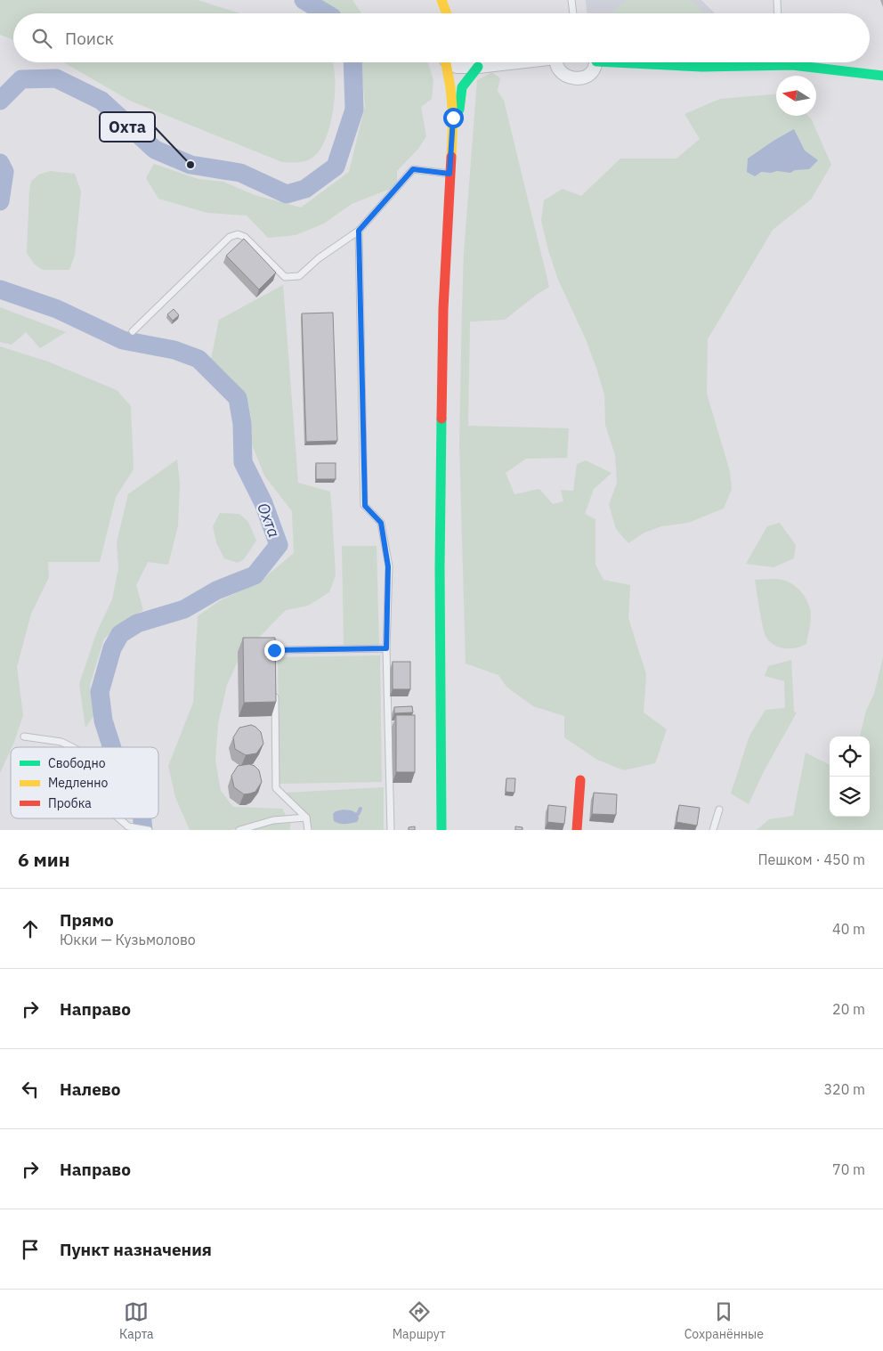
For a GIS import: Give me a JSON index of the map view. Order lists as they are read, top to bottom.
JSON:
{
  "water": ["Охта"],
  "places": ["Охта"],
  "legend": ["Свободно", "Медленно", "Пробка"],
  "north": "left",
  "page": {
    "search": "Поиск",
    "heading": ["6 мин", "Пешком · 450 m"],
    "list": [
      ["Прямо", "Юкки — Кузьмолово", "40 m"],
      ["Направо", "20 m"],
      ["Налево", "320 m"],
      ["Направо", "70 m"],
      "Пункт назначения"
    ],
    "nav": ["Карта", "Маршрут", "Сохранённые"]
  }
}
